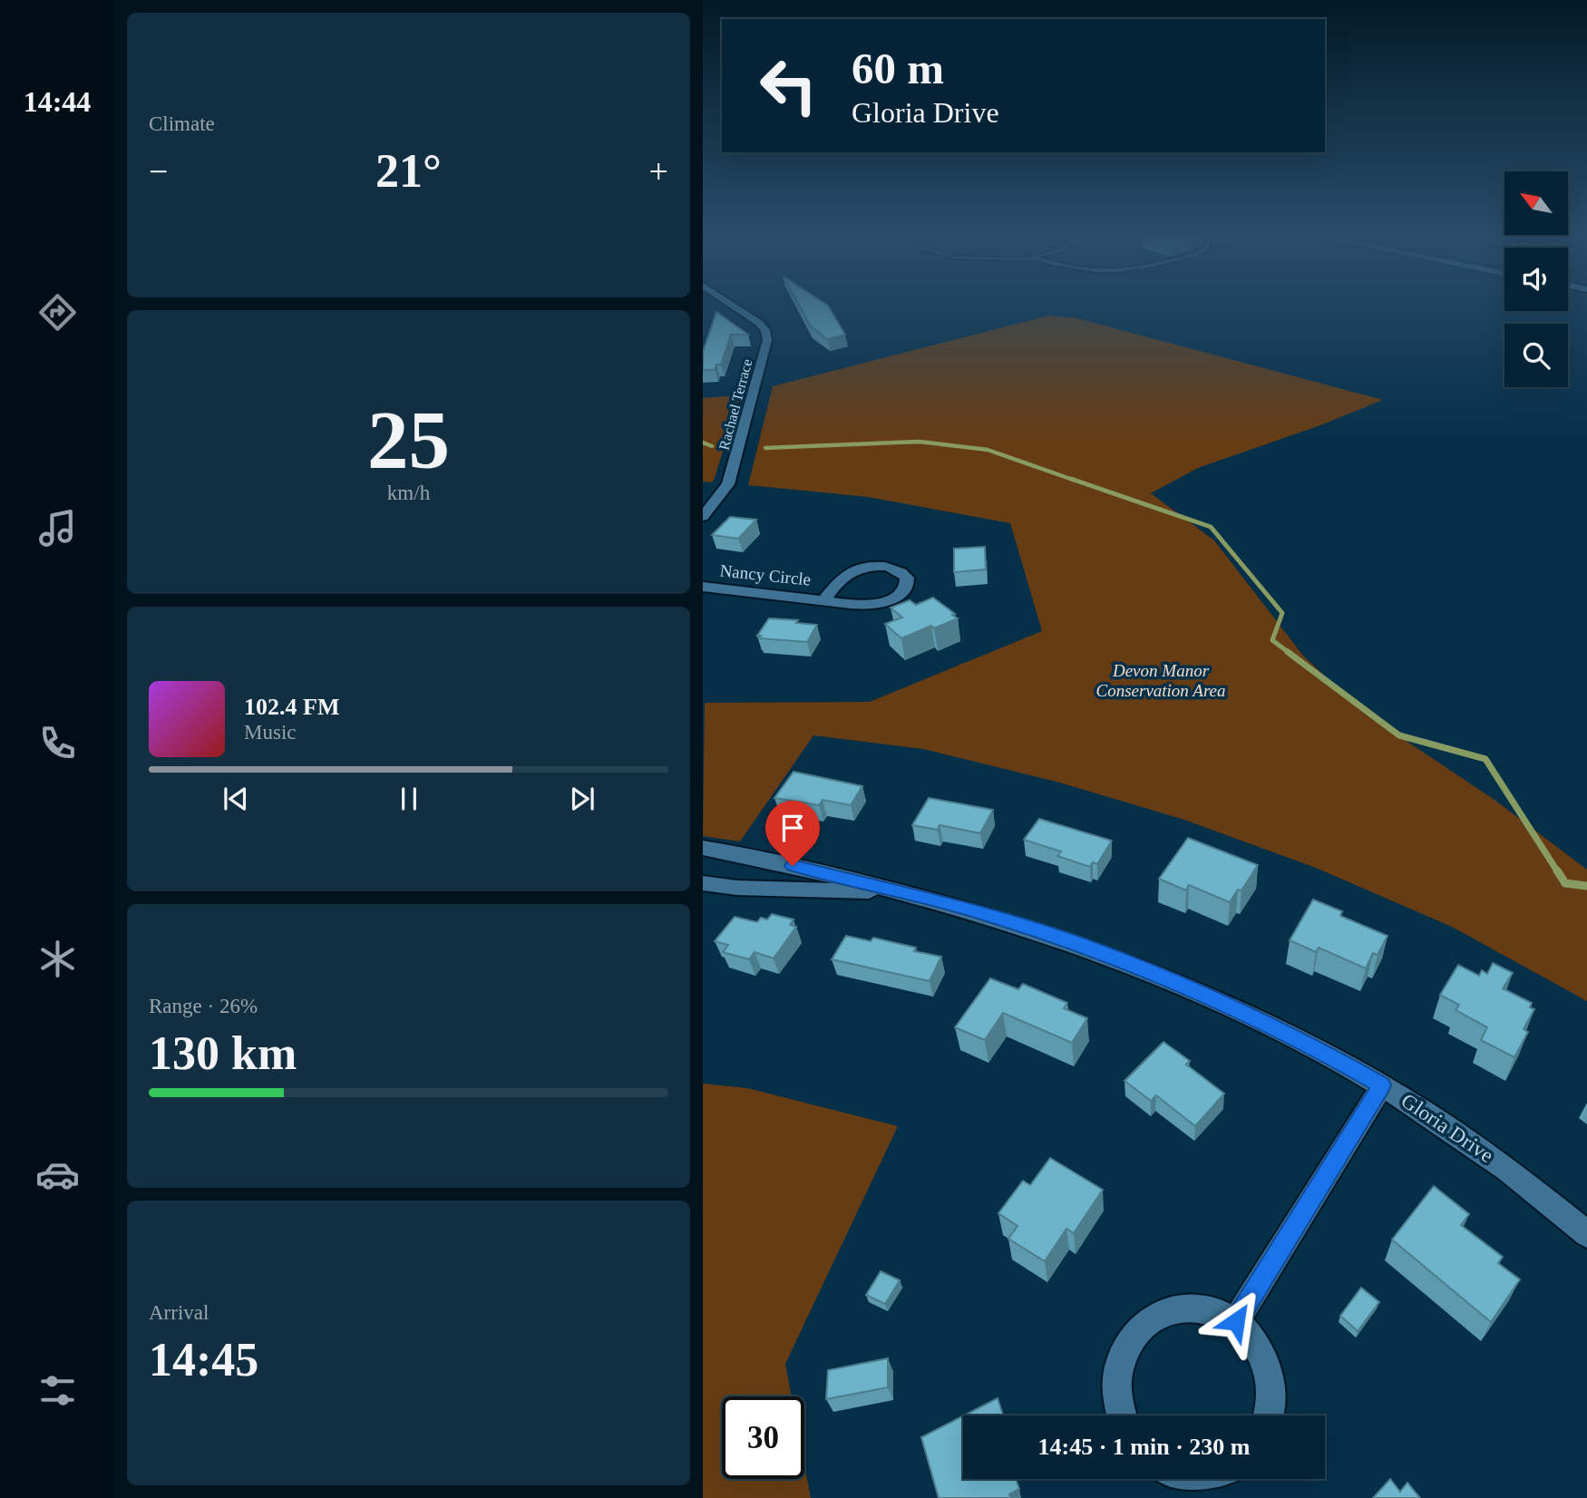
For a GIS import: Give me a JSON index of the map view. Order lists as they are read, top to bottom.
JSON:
{
  "streets": {
    "street": ["Rachael Terrace", "Nancy Circle", "Gloria Drive"]
  },
  "parks": ["Devon Manor Conservation Area"],
  "north": "top left",
  "page": {
    "tabs": "14:44",
    "tile": [
      "Climate",
      ["25", "km/h"],
      ["Range · 26%", "130 km"],
      ["Arrival", "14:45"]
    ],
    "turn": ["60 m", "Gloria Drive"],
    "heat": ["−", "21°", "+"],
    "song": ["102.4 FM", "Music"],
    "limit": "30",
    "trip": "14:45 · 1 min · 230 m"
  }
}
